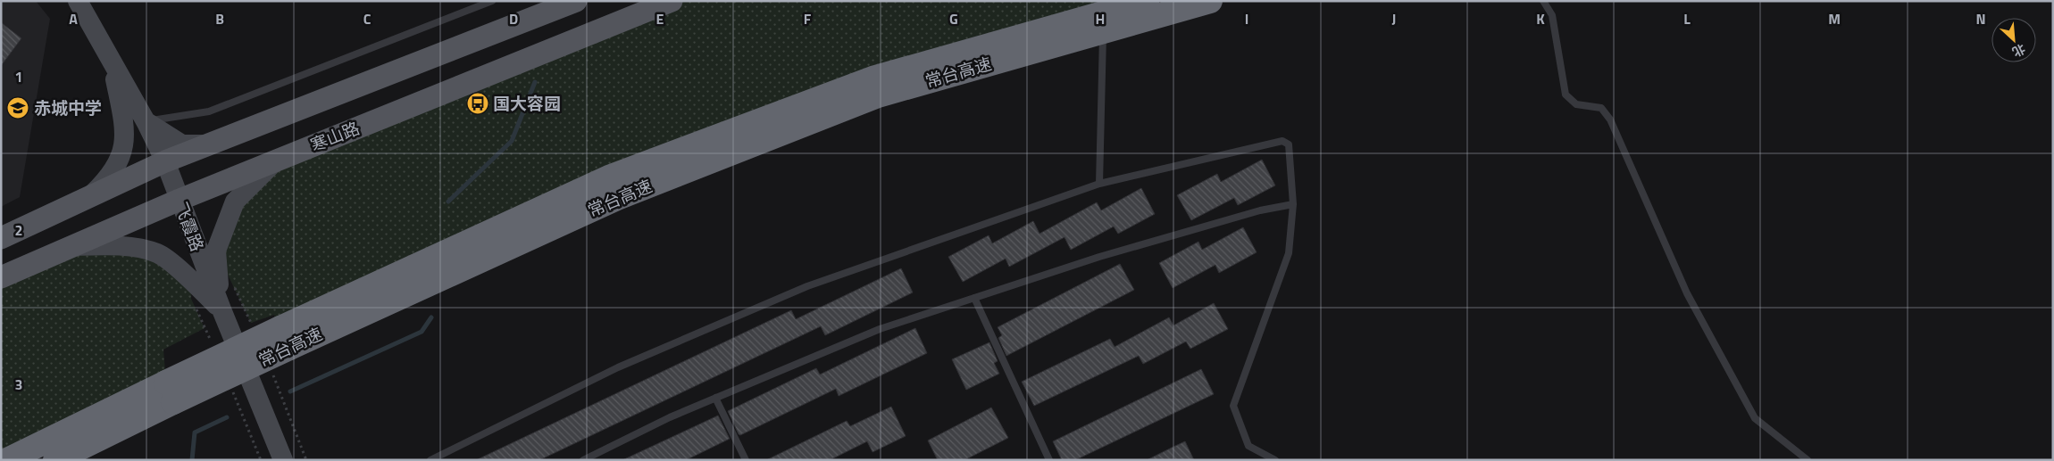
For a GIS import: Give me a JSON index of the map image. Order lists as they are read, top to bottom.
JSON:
{
  "streets": {
    "highway": ["常台高速"],
    "main road": ["寒山路", "飞霞路"]
  },
  "crossings": [
    ["寒山路", "飞霞路"]
  ],
  "places": {
    "bus stop": ["国大容园"],
    "school or university": ["赤城中学"]
  },
  "north": "bottom right",
  "grid": {
    "columns": [
      "A",
      "B",
      "C",
      "D",
      "E",
      "F",
      "G",
      "H",
      "I",
      "J",
      "K",
      "L",
      "M",
      "N"
    ],
    "rows": ["1", "2", "3"]
  }
}
